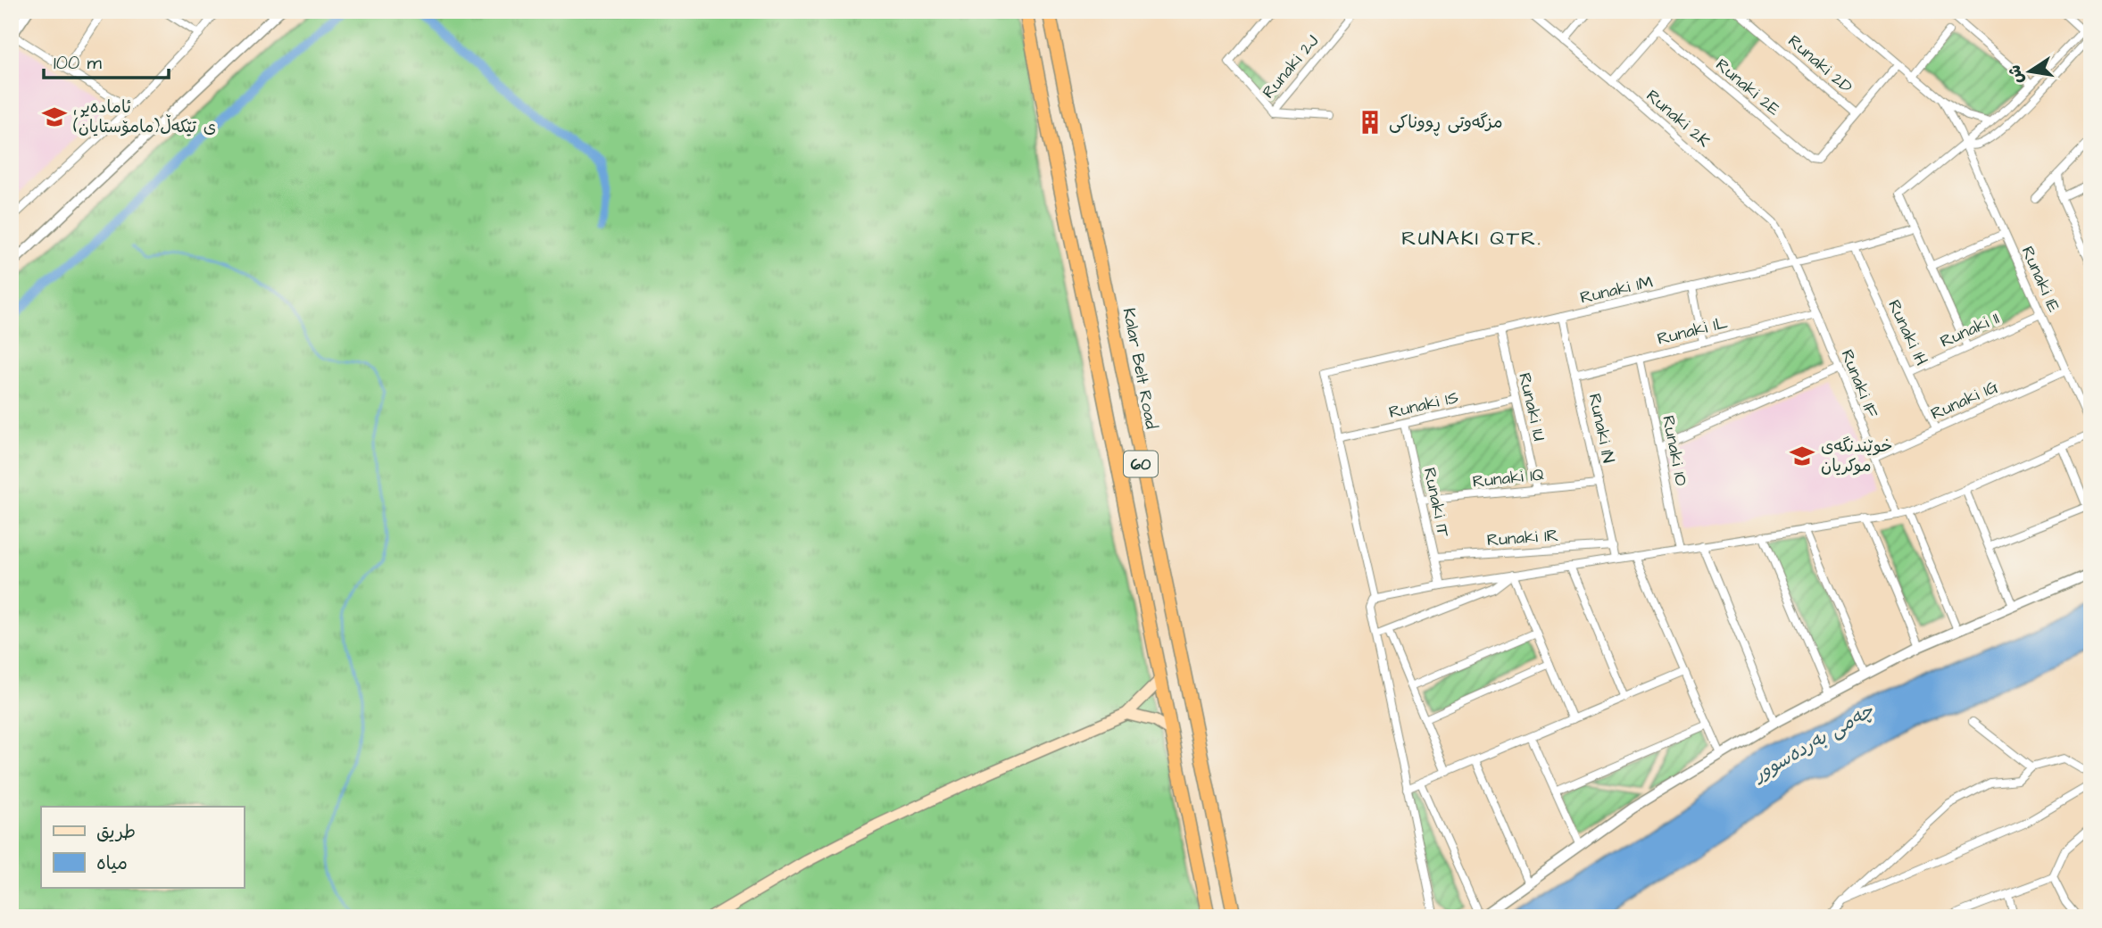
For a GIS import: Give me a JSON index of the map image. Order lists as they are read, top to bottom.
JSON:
{
  "streets": {
    "highway": ["Kalar Belt Road", "60"],
    "street": [
      "Runaki 2D",
      "Runaki 2J",
      "Runaki 2E",
      "Runaki 2K",
      "Runaki 1E",
      "Runaki 1M",
      "Runaki 1I",
      "Runaki 1L",
      "Runaki 1H",
      "Runaki 1F",
      "Runaki 1G",
      "Runaki 1S",
      "Runaki 1U",
      "Runaki 1N",
      "Runaki 1O",
      "Runaki 1Q",
      "Runaki 1T",
      "Runaki 1R"
    ]
  },
  "crossings": [
    ["Runaki 2D", "Runaki 2E"],
    ["Runaki 2K", "Runaki 1M"],
    ["Runaki 2K", "Runaki 1F"],
    ["Runaki 1E", "Runaki 1I"],
    ["Runaki 1E", "Runaki 1G"],
    ["Runaki 1M", "Runaki 1H"],
    ["Runaki 1M", "Runaki 1F"],
    ["Runaki 1M", "Runaki 1S"],
    ["Runaki 1M", "Runaki 1U"],
    ["Runaki 1M", "Runaki 1N"],
    ["Runaki 1I", "Runaki 1H"],
    ["Runaki 1L", "Runaki 1F"],
    ["Runaki 1L", "Runaki 1N"],
    ["Runaki 1L", "Runaki 1O"],
    ["Runaki 1H", "Runaki 1G"],
    ["Runaki 1F", "Runaki 1G"],
    ["Runaki 1S", "Runaki 1U"],
    ["Runaki 1S", "Runaki 1T"],
    ["Runaki 1U", "Runaki 1Q"],
    ["Runaki 1N", "Runaki 1Q"],
    ["Runaki 1N", "Runaki 1R"],
    ["Runaki 1Q", "Runaki 1T"],
    ["Runaki 1T", "Runaki 1R"]
  ],
  "districts": ["RUNAKI QTR."],
  "water": ["چەمی بەردەسوور"],
  "places": {
    "school or university": ["ئامادەیی (مامۆستایان)ی تێکەڵ", "خوێندنگەی موکریان"],
    "building": ["مزگەوتی ڕووناکی"]
  },
  "legend": ["طريق", "مياه"],
  "scale_bar": "100 m",
  "north": "left"
}
